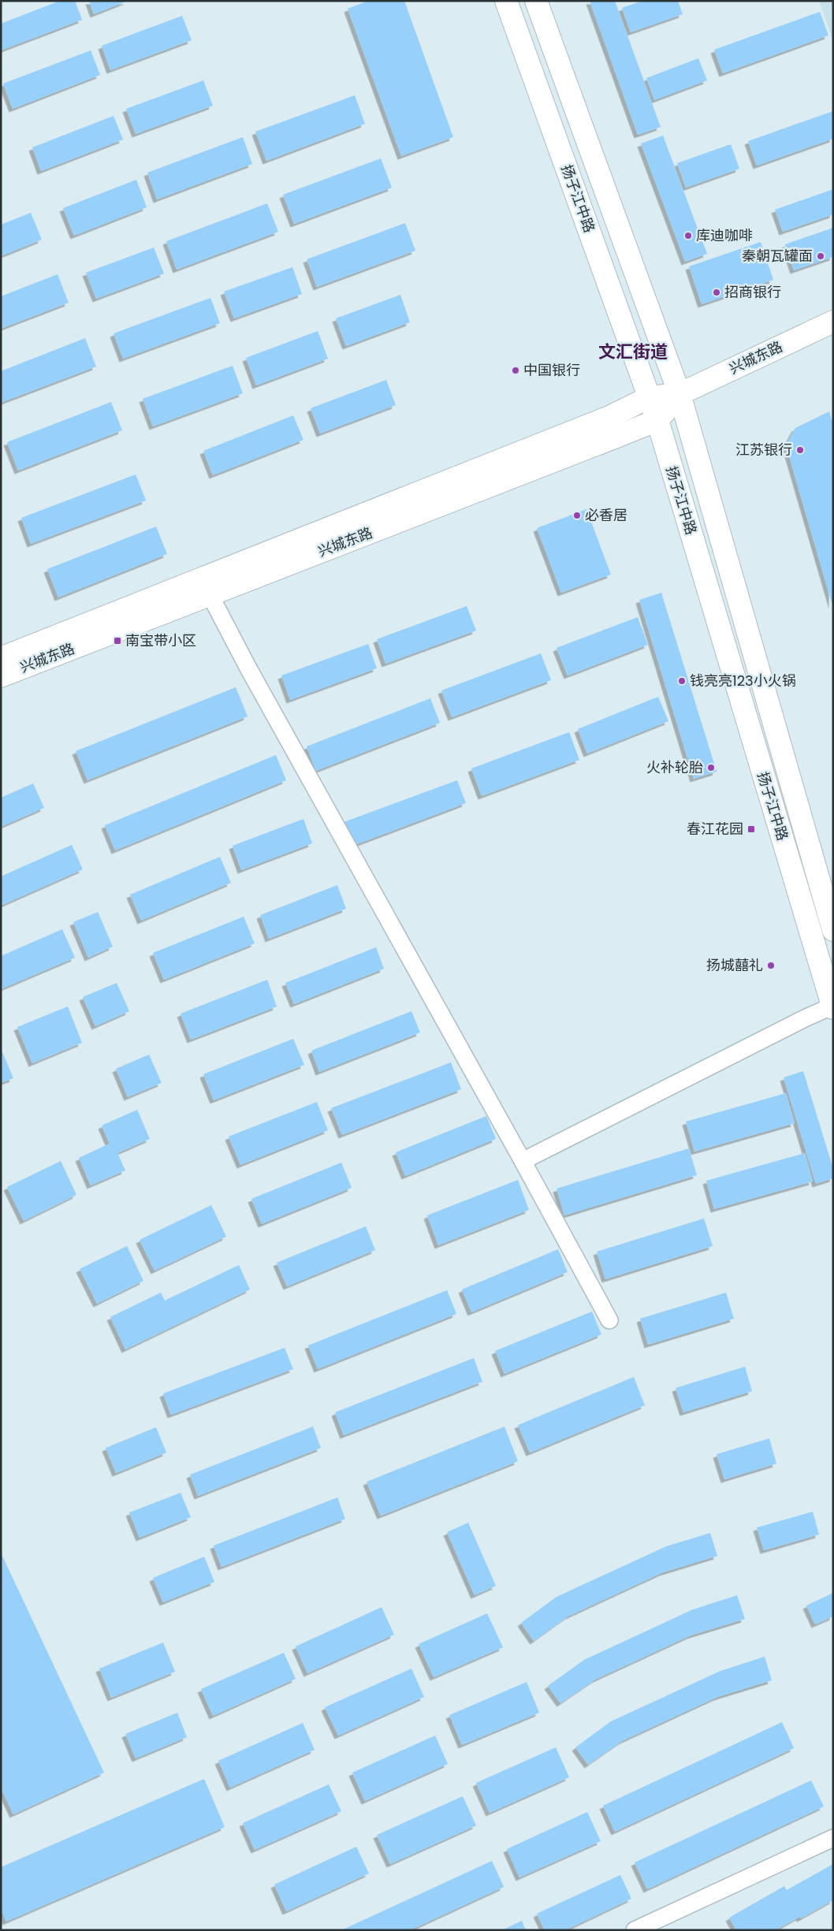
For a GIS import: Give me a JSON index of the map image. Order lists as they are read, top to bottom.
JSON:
{
  "streets": {
    "main road": ["扬子江中路", "兴城东路"]
  },
  "crossings": [
    ["扬子江中路", "兴城东路"]
  ],
  "districts": ["文汇街道"],
  "places": {
    "other": [
      "库迪咖啡",
      "秦朝瓦罐面",
      "招商银行",
      "中国银行",
      "江苏银行",
      "必香居",
      "钱亮亮123小火锅",
      "火补轮胎",
      "扬城囍礼"
    ],
    "transit": ["南宝带小区", "春江花园"]
  }
}
